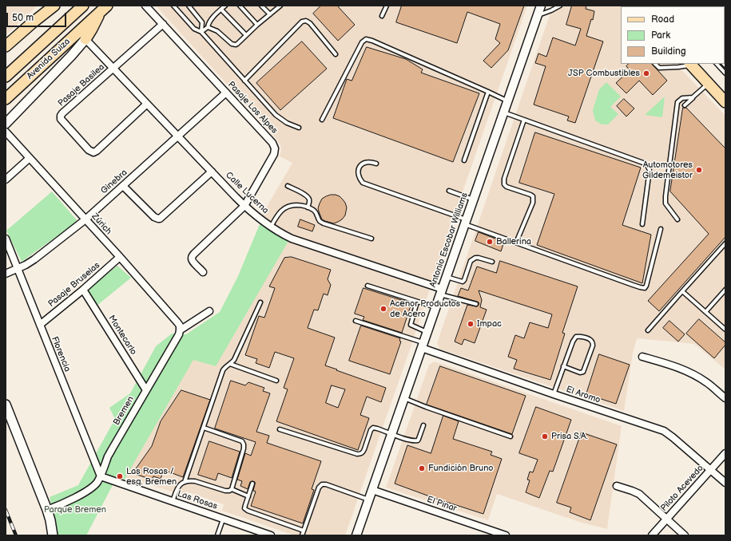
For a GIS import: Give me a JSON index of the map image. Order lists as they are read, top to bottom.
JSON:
{
  "streets": {
    "main road": ["Avenida Suiza"],
    "street": [
      "Pasaje Basilea",
      "Pasaje Los Alpes",
      "Ginebra",
      "Calle Lucerna",
      "Zúrich",
      "Antonio Escobar Williams",
      "Pasaje Bruselas",
      "Montecarlo",
      "Florencia",
      "El Aromo",
      "Bremen",
      "Piloto Acevedo",
      "Las Rosas",
      "El Pinar"
    ]
  },
  "crossings": [
    ["Avenida Suiza", "Calle Lucerna"],
    ["Pasaje Basilea", "Pasaje Los Alpes"],
    ["Pasaje Basilea", "Calle Lucerna"],
    ["Pasaje Los Alpes", "Ginebra"],
    ["Pasaje Los Alpes", "Calle Lucerna"],
    ["Ginebra", "Calle Lucerna"],
    ["Ginebra", "Zúrich"],
    ["Ginebra", "Florencia"],
    ["Calle Lucerna", "Antonio Escobar Williams"],
    ["Zúrich", "Pasaje Bruselas"],
    ["Zúrich", "Bremen"],
    ["Antonio Escobar Williams", "El Aromo"],
    ["Antonio Escobar Williams", "El Pinar"],
    ["Pasaje Bruselas", "Montecarlo"],
    ["Pasaje Bruselas", "Florencia"],
    ["Montecarlo", "Bremen"],
    ["Florencia", "Bremen"],
    ["Florencia", "Las Rosas"],
    ["El Aromo", "Piloto Acevedo"],
    ["Bremen", "Las Rosas"]
  ],
  "parks": ["Parque Bremen"],
  "places": [
    "JSP Combustibles",
    "Automotores Gildemeistor",
    "Ballerina",
    "Acenor Productos de Acero",
    "Impac",
    "Prisa S.A.",
    "Fundición Bruno",
    "Las Rosas / esq. Bremen"
  ],
  "legend": ["Road", "Park", "Building"],
  "scale_bar": "50 m"
}
